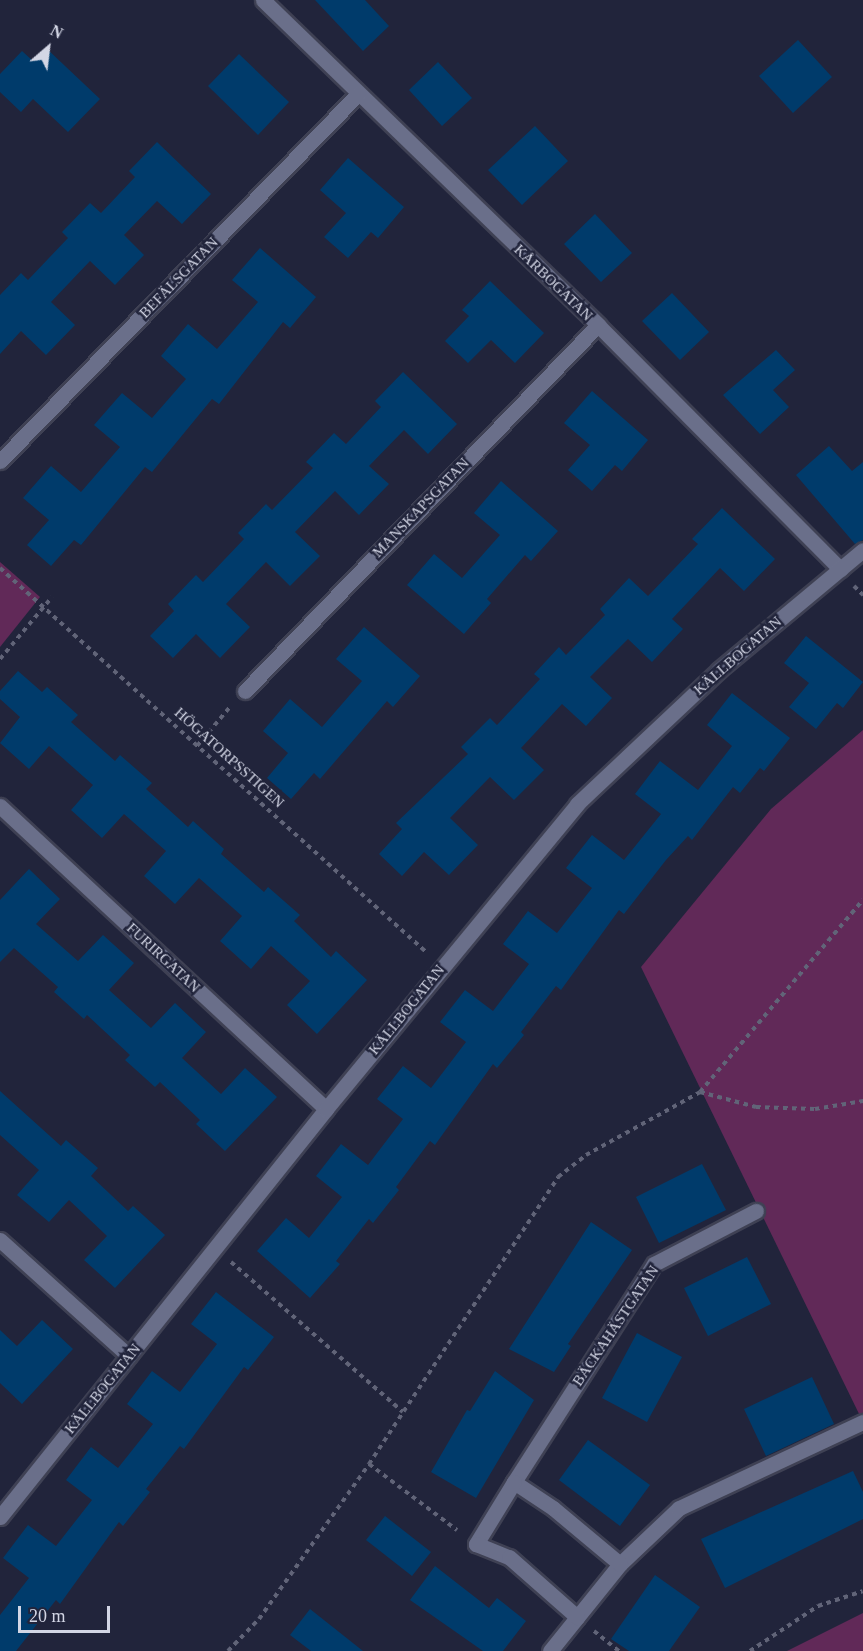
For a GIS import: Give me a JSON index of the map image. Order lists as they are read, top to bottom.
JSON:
{
  "streets": {
    "street": [
      "BEFÄLSGATAN",
      "KÅRBOGATAN",
      "MANSKAPSGATAN",
      "KÄLLBOGATAN",
      "FURIRGATAN",
      "BÄCKAHÄSTGATAN"
    ],
    "path": ["HÖGATORPSSTIGEN"]
  },
  "crossings": [
    ["BEFÄLSGATAN", "KÅRBOGATAN"],
    ["KÅRBOGATAN", "MANSKAPSGATAN"],
    ["KÅRBOGATAN", "KÄLLBOGATAN"],
    ["KÄLLBOGATAN", "HÖGATORPSSTIGEN"],
    ["KÄLLBOGATAN", "FURIRGATAN"]
  ],
  "scale_bar": "20 m",
  "north": "top right"
}
